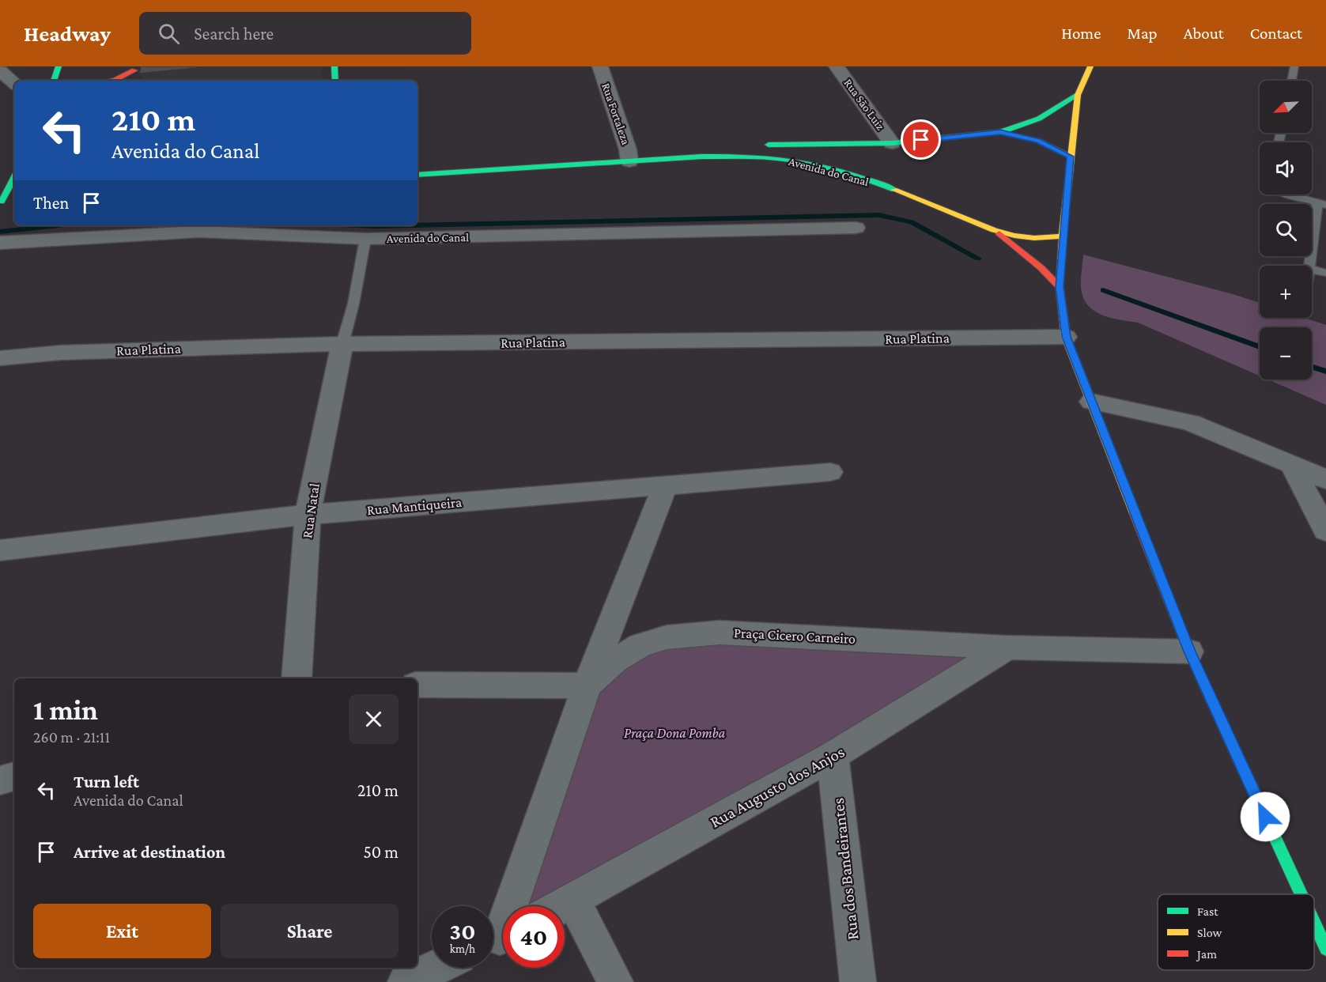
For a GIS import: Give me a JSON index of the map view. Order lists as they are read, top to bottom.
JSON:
{
  "streets": {
    "main road": ["Avenida do Canal"],
    "street": [
      "Rua São Luiz",
      "Rua Fortaleza",
      "Rua Platina",
      "Rua Mantiqueira",
      "Rua Natal",
      "Praça Cicero Carneiro",
      "Rua Augusto dos Anjos",
      "Rua dos Bandeirantes"
    ]
  },
  "crossings": [
    ["Rua São Luiz", "Avenida do Canal"],
    ["Rua Fortaleza", "Avenida do Canal"],
    ["Rua Platina", "Rua Natal"],
    ["Rua Mantiqueira", "Rua Natal"],
    ["Praça Cicero Carneiro", "Rua Augusto dos Anjos"],
    ["Rua Augusto dos Anjos", "Rua dos Bandeirantes"]
  ],
  "parks": ["Praça Dona Pomba"],
  "legend": ["Fast", "Slow", "Jam"],
  "north": "bottom left",
  "page": {
    "header": "Headway",
    "search": "Search here",
    "nav": [
      "Home",
      "Map",
      "About",
      "Contact"
    ],
    "map_buttons": ["+", "−"],
    "turn": ["210 m", "Avenida do Canal"],
    "then": "Then",
    "heading": ["1 min", "260 m · 21:11"],
    "list": [
      {
        "name": "Turn left",
        "note": "Avenida do Canal",
        "value": "210 m"
      },
      {
        "name": "Arrive at destination",
        "value": "50 m"
      }
    ],
    "buttons": ["Exit", "Share"],
    "speed": "30 km/h",
    "limit": "40"
  }
}
